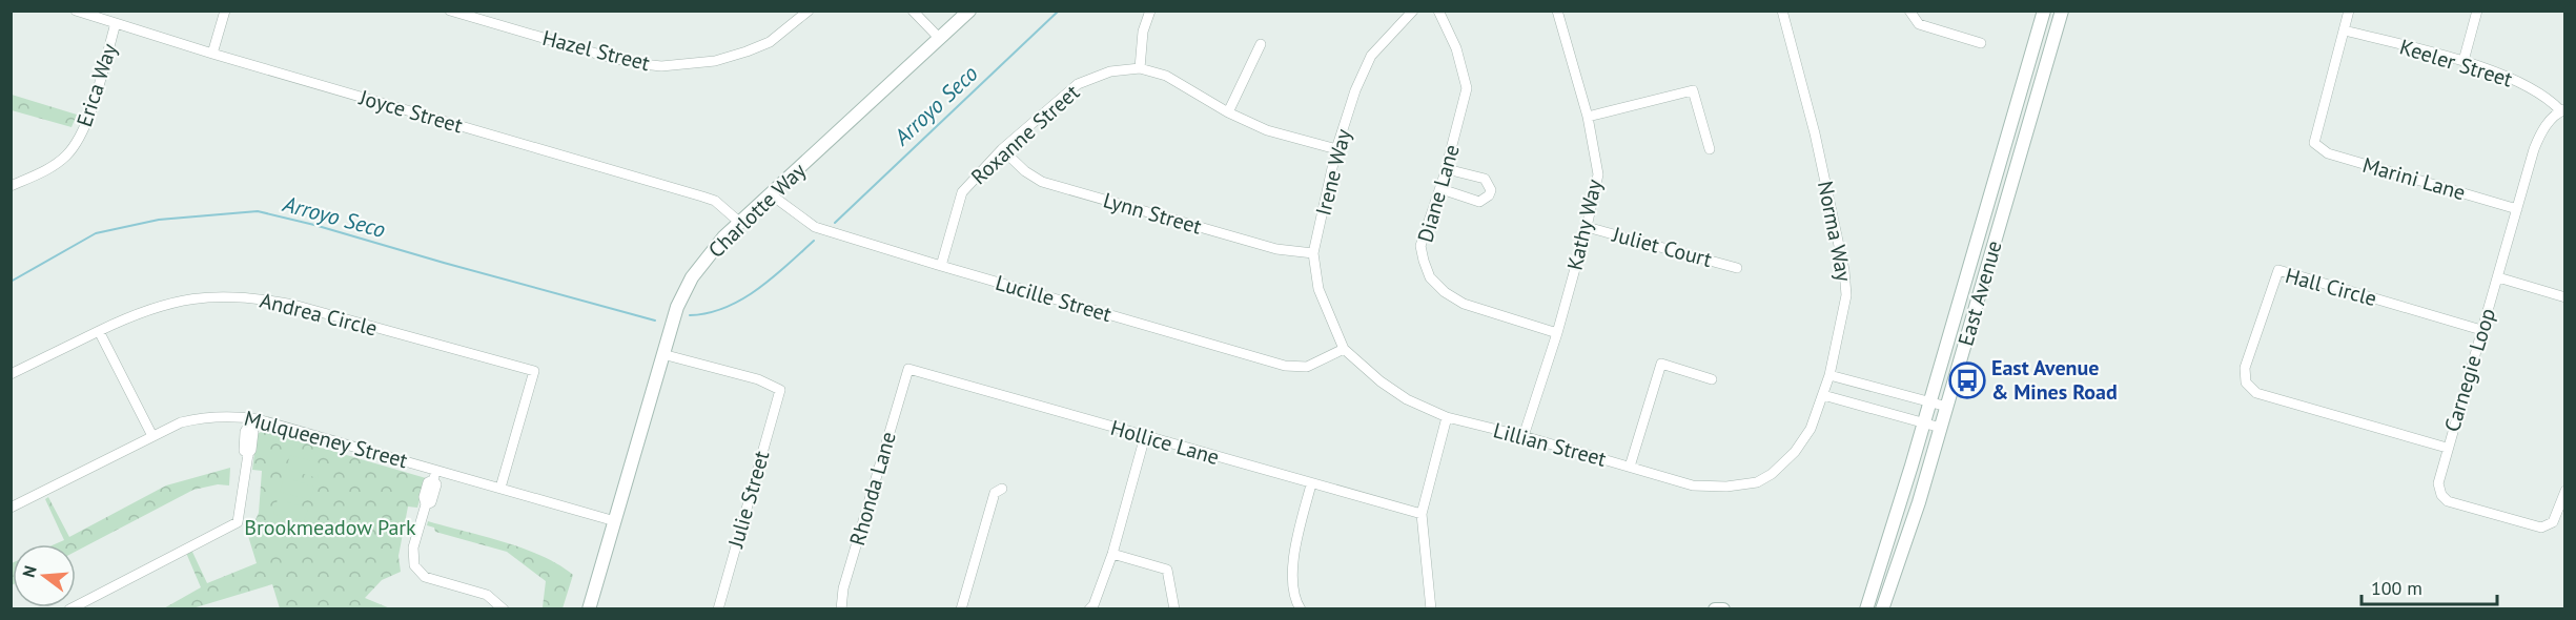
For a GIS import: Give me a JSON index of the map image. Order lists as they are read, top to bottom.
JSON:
{
  "streets": {
    "main road": ["Charlotte Way", "East Avenue"],
    "street": [
      "Hazel Street",
      "Keeler Street",
      "Erica Way",
      "Joyce Street",
      "Roxanne Street",
      "Irene Way",
      "Marini Lane",
      "Diane Lane",
      "Lynn Street",
      "Kathy Way",
      "Norma Way",
      "Juliet Court",
      "Hall Circle",
      "Lucille Street",
      "Andrea Circle",
      "Carnegie Loop",
      "Mulqueeney Street",
      "Hollice Lane",
      "Lillian Street",
      "Rhonda Lane",
      "Julie Street"
    ]
  },
  "crossings": [
    ["Keeler Street", "Marini Lane"],
    ["Keeler Street", "Carnegie Loop"],
    ["Erica Way", "Joyce Street"],
    ["Joyce Street", "Charlotte Way"],
    ["Roxanne Street", "Irene Way"],
    ["Roxanne Street", "Lynn Street"],
    ["Roxanne Street", "Lucille Street"],
    ["Irene Way", "Lynn Street"],
    ["Irene Way", "Lucille Street"],
    ["Irene Way", "Lillian Street"],
    ["Marini Lane", "Carnegie Loop"],
    ["Diane Lane", "Kathy Way"],
    ["Charlotte Way", "Lucille Street"],
    ["Charlotte Way", "Mulqueeney Street"],
    ["Charlotte Way", "Julie Street"],
    ["Kathy Way", "Juliet Court"],
    ["Kathy Way", "Lillian Street"],
    ["Norma Way", "Lillian Street"],
    ["Hall Circle", "Carnegie Loop"],
    ["Lucille Street", "Lillian Street"],
    ["Andrea Circle", "Mulqueeney Street"],
    ["Hollice Lane", "Rhonda Lane"]
  ],
  "water": ["Arroyo Seco"],
  "parks": ["Brookmeadow Park"],
  "places": {
    "bus stop": ["East Avenue & Mines Road"]
  },
  "scale_bar": "100 m",
  "north": "left"
}
